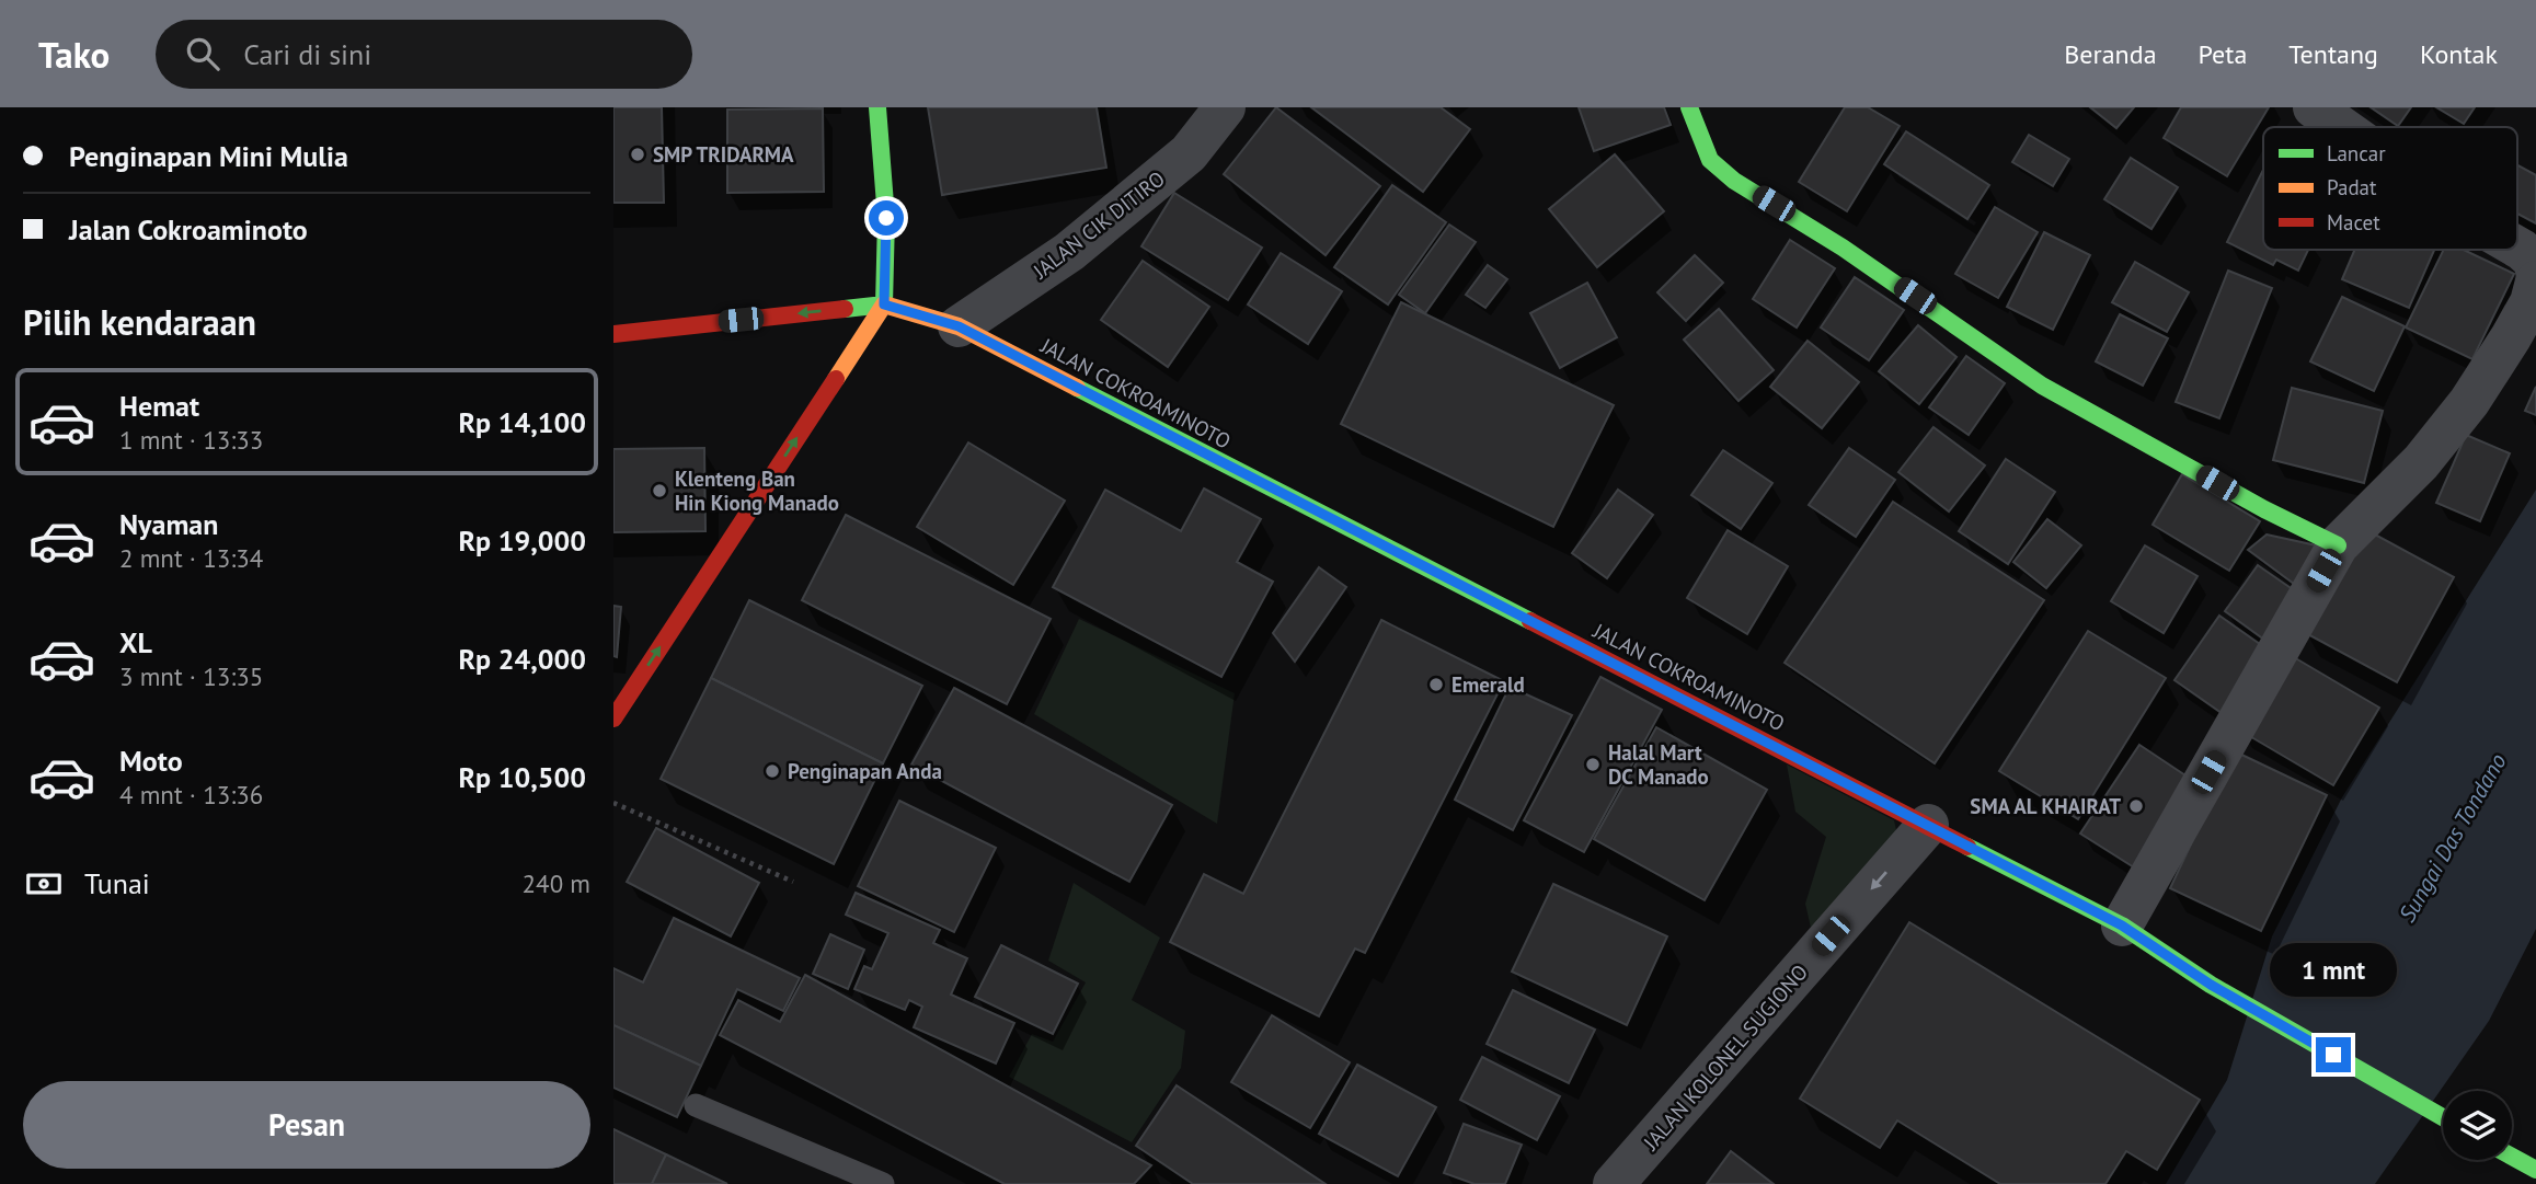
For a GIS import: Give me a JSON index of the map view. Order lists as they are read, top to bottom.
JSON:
{
  "streets": {
    "main road": ["JALAN COKROAMINOTO"],
    "street": ["JALAN CIK DITIRO", "JALAN KOLONEL SUGIONO"]
  },
  "crossings": [
    ["JALAN CIK DITIRO", "JALAN COKROAMINOTO"],
    ["JALAN COKROAMINOTO", "JALAN KOLONEL SUGIONO"]
  ],
  "one_way": ["JALAN KOLONEL SUGIONO"],
  "water": ["Sungai Das Tondano"],
  "places": [
    "SMP TRIDARMA",
    "Klenteng Ban Hin Kiong Manado",
    "Emerald",
    "Halal Mart DC Manado",
    "Penginapan Anda",
    "SMA AL KHAIRAT"
  ],
  "legend": ["Lancar", "Padat", "Macet"],
  "page": {
    "header": "Tako",
    "search": "Cari di sini",
    "nav": [
      "Beranda",
      "Peta",
      "Tentang",
      "Kontak"
    ],
    "banner": ["Penginapan Mini Mulia", "Jalan Cokroaminoto"],
    "heading": "Pilih kendaraan",
    "list": [
      {
        "name": "Hemat",
        "note": "1 mnt · 13:33",
        "value": "Rp 14,100"
      },
      {
        "name": "Nyaman",
        "note": "2 mnt · 13:34",
        "value": "Rp 19,000"
      },
      {
        "name": "XL",
        "note": "3 mnt · 13:35",
        "value": "Rp 24,000"
      },
      {
        "name": "Moto",
        "note": "4 mnt · 13:36",
        "value": "Rp 10,500"
      }
    ],
    "pay": ["Tunai", "240 m"],
    "bubble": "1 mnt",
    "buttons": "Pesan"
  }
}
